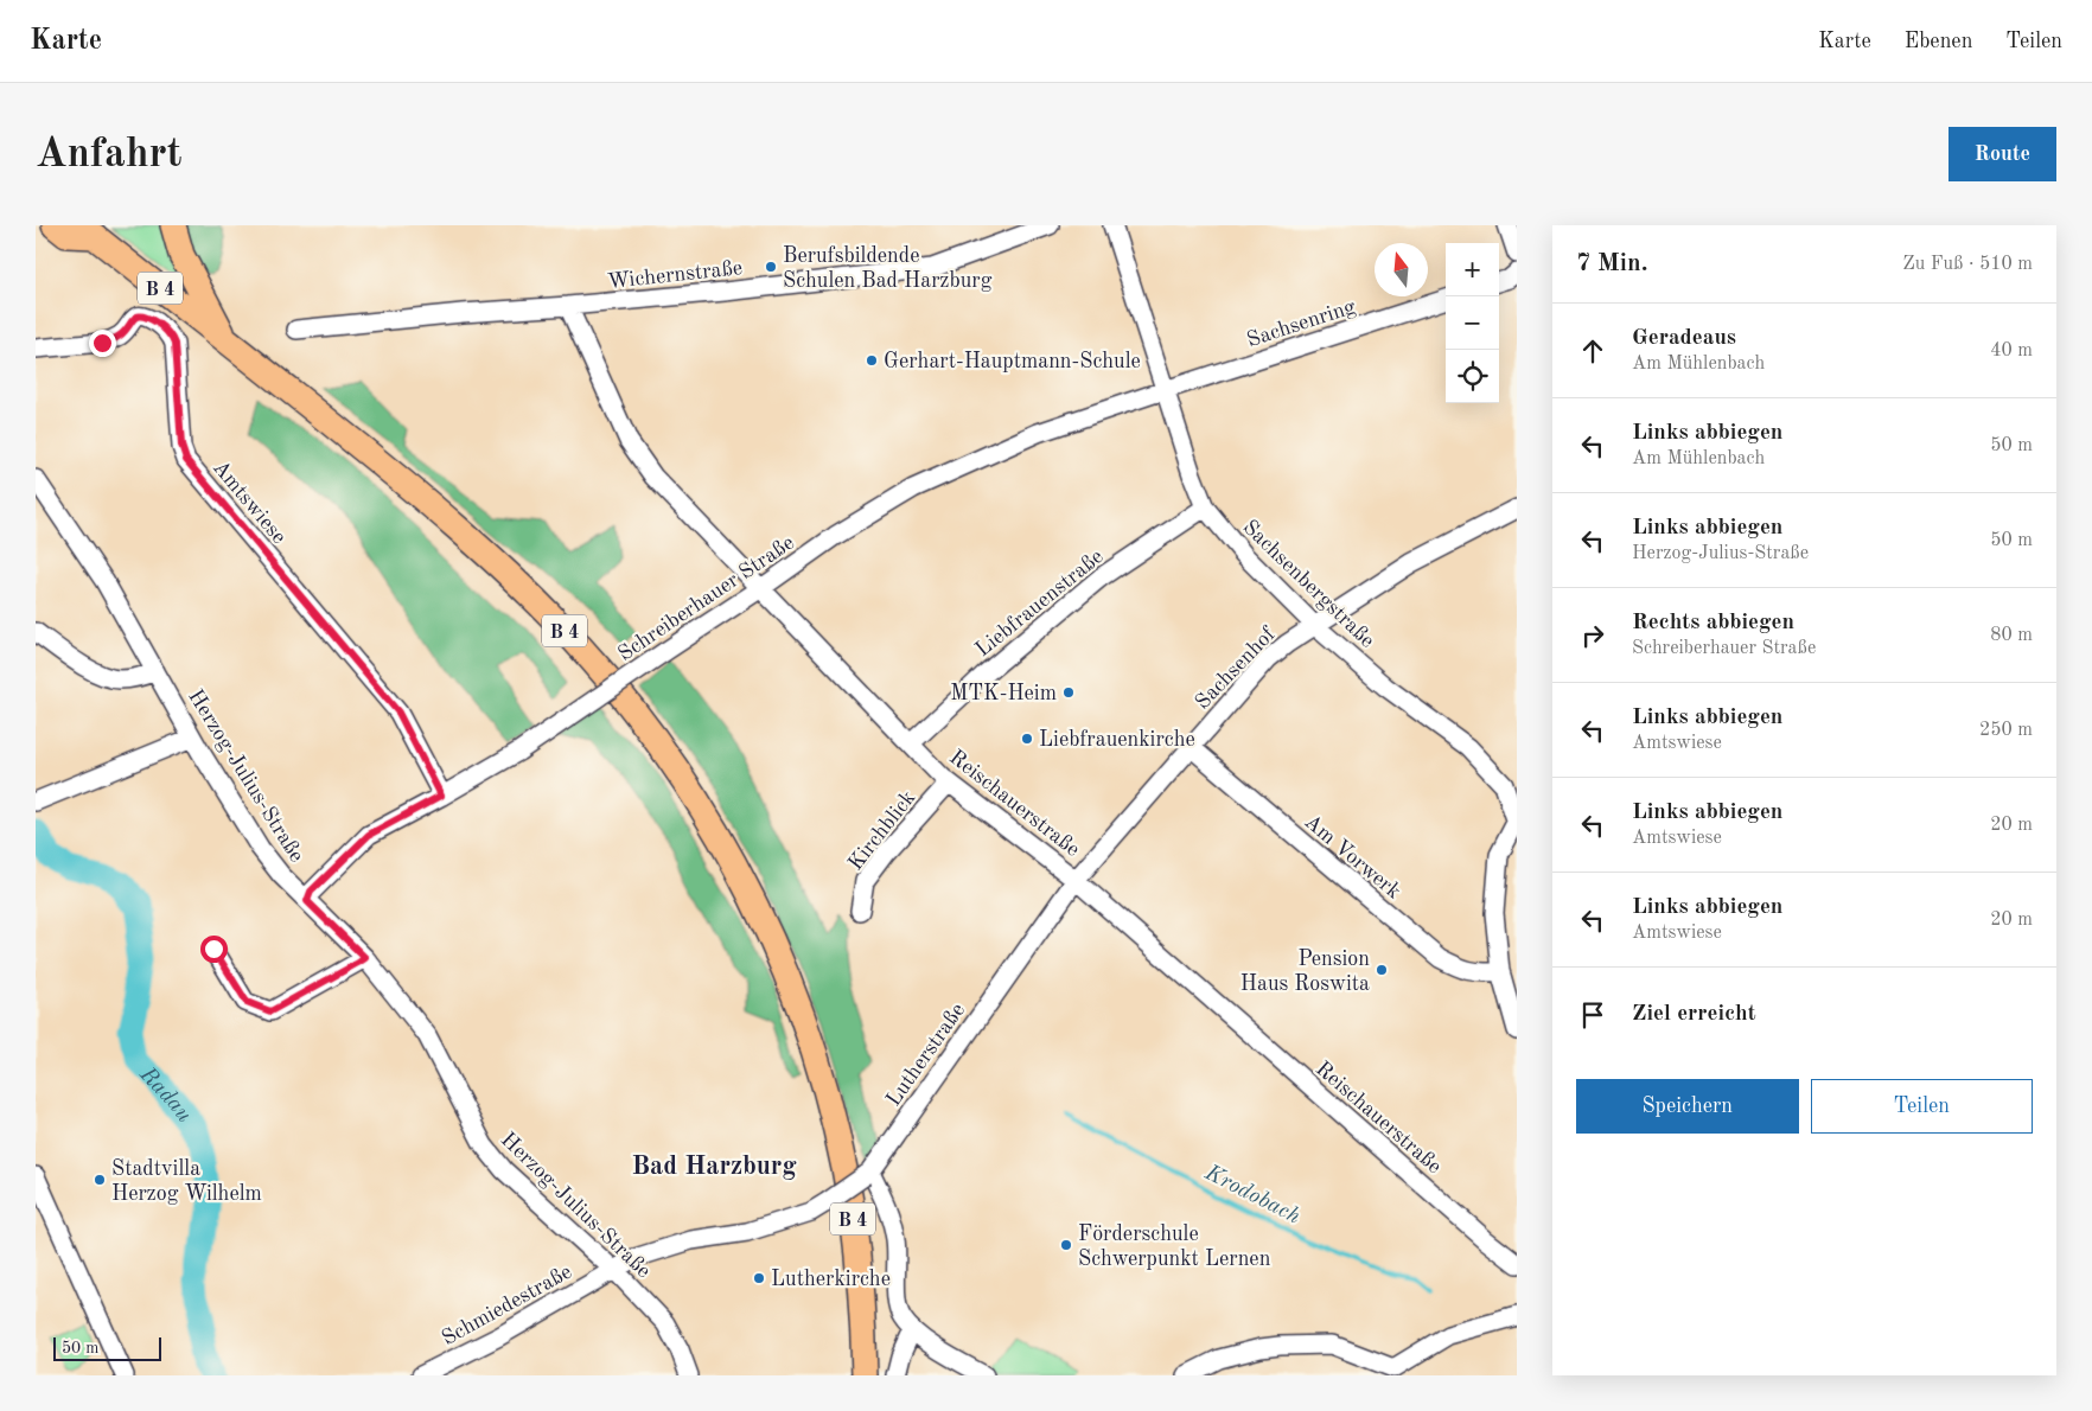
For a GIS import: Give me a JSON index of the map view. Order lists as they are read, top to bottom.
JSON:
{
  "streets": {
    "highway": ["B 4"],
    "street": [
      "Wichernstraße",
      "Sachsenring",
      "Amtswiese",
      "Sachsenbergstraße",
      "Schreiberhauer Straße",
      "Liebfrauenstraße",
      "Sachsenhof",
      "Herzog-Julius-Straße",
      "Reischauerstraße",
      "Kirchblick",
      "Am Vorwerk",
      "Lutherstraße",
      "Schmiedestraße"
    ]
  },
  "crossings": [
    ["Wichernstraße", "Reischauerstraße"],
    ["Sachsenring", "Sachsenbergstraße"],
    ["Sachsenring", "Schreiberhauer Straße"],
    ["Amtswiese", "Schreiberhauer Straße"],
    ["Sachsenbergstraße", "Schreiberhauer Straße"],
    ["Sachsenbergstraße", "Liebfrauenstraße"],
    ["Sachsenbergstraße", "Sachsenhof"],
    ["Schreiberhauer Straße", "Herzog-Julius-Straße"],
    ["Schreiberhauer Straße", "Reischauerstraße"],
    ["Liebfrauenstraße", "Reischauerstraße"],
    ["Sachsenhof", "Am Vorwerk"],
    ["Sachsenhof", "Lutherstraße"],
    ["Herzog-Julius-Straße", "Lutherstraße"],
    ["Herzog-Julius-Straße", "Schmiedestraße"],
    ["Reischauerstraße", "Kirchblick"],
    ["Reischauerstraße", "Lutherstraße"],
    ["Am Vorwerk", "Lutherstraße"],
    ["Lutherstraße", "Schmiedestraße"]
  ],
  "districts": ["Bad Harzburg"],
  "water": ["Radau", "Krodobach"],
  "places": [
    "Berufsbildende Schulen Bad Harzburg",
    "Gerhart-Hauptmann-Schule",
    "MTK-Heim",
    "Liebfrauenkirche",
    "Pension Haus Roswita",
    "Stadtvilla Herzog Wilhelm",
    "Förderschule Schwerpunkt Lernen",
    "Lutherkirche"
  ],
  "scale_bar": "50 m",
  "north": "top",
  "page": {
    "header": "Karte",
    "nav": ["Karte", "Ebenen", "Teilen"],
    "buttons": [
      "Route",
      ["Speichern", "Teilen"]
    ],
    "title": "Anfahrt",
    "heading": ["7 Min.", "Zu Fuß · 510 m"],
    "map_buttons": ["+", "−"],
    "list": [
      ["Geradeaus", "Am Mühlenbach", "40 m"],
      ["Links abbiegen", "Am Mühlenbach", "50 m"],
      ["Links abbiegen", "Herzog-Julius-Straße", "50 m"],
      ["Rechts abbiegen", "Schreiberhauer Straße", "80 m"],
      ["Links abbiegen", "Amtswiese", "250 m"],
      ["Links abbiegen", "Amtswiese", "20 m"],
      ["Links abbiegen", "Amtswiese", "20 m"],
      "Ziel erreicht"
    ],
    "scale": "50 m"
  }
}
